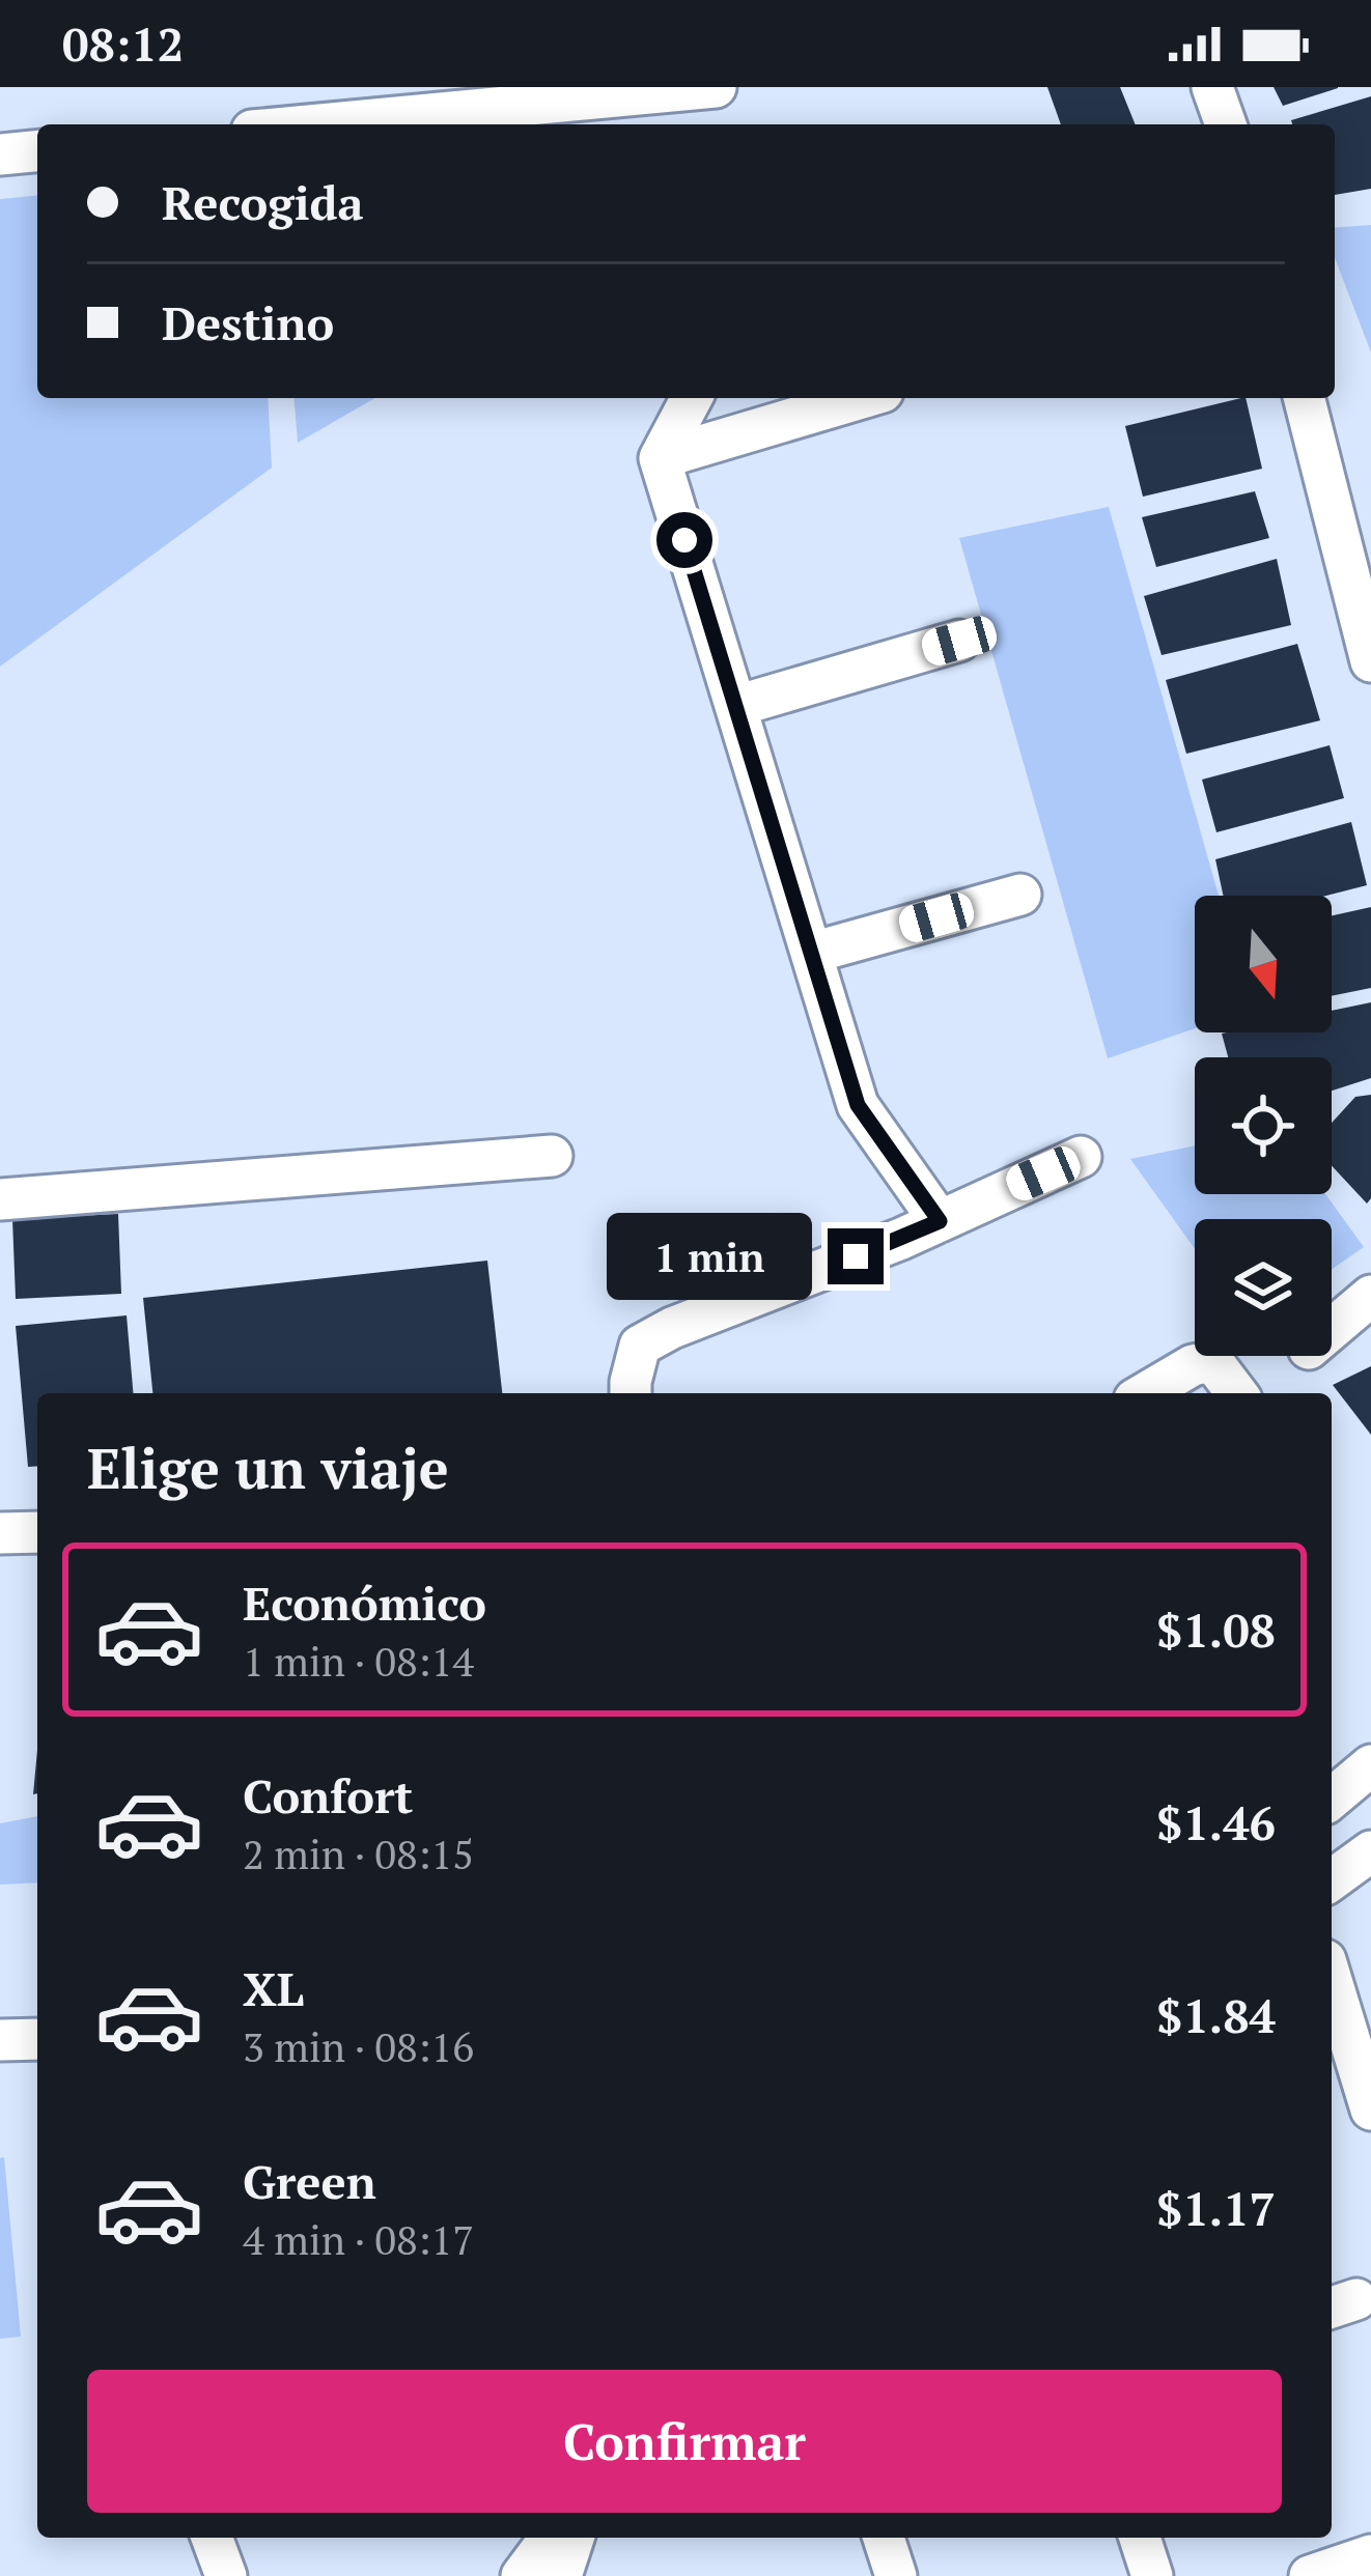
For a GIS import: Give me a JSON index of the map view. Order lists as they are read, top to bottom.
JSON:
{
  "north": "bottom",
  "page": {
    "status": "08:12",
    "banner": ["Recogida", "Destino"],
    "bubble": "1 min",
    "heading": "Elige un viaje",
    "list": [
      {
        "name": "Económico",
        "note": "1 min · 08:14",
        "value": "$1.08"
      },
      {
        "name": "Confort",
        "note": "2 min · 08:15",
        "value": "$1.46"
      },
      {
        "name": "XL",
        "note": "3 min · 08:16",
        "value": "$1.84"
      },
      {
        "name": "Green",
        "note": "4 min · 08:17",
        "value": "$1.17"
      }
    ],
    "buttons": "Confirmar"
  }
}
